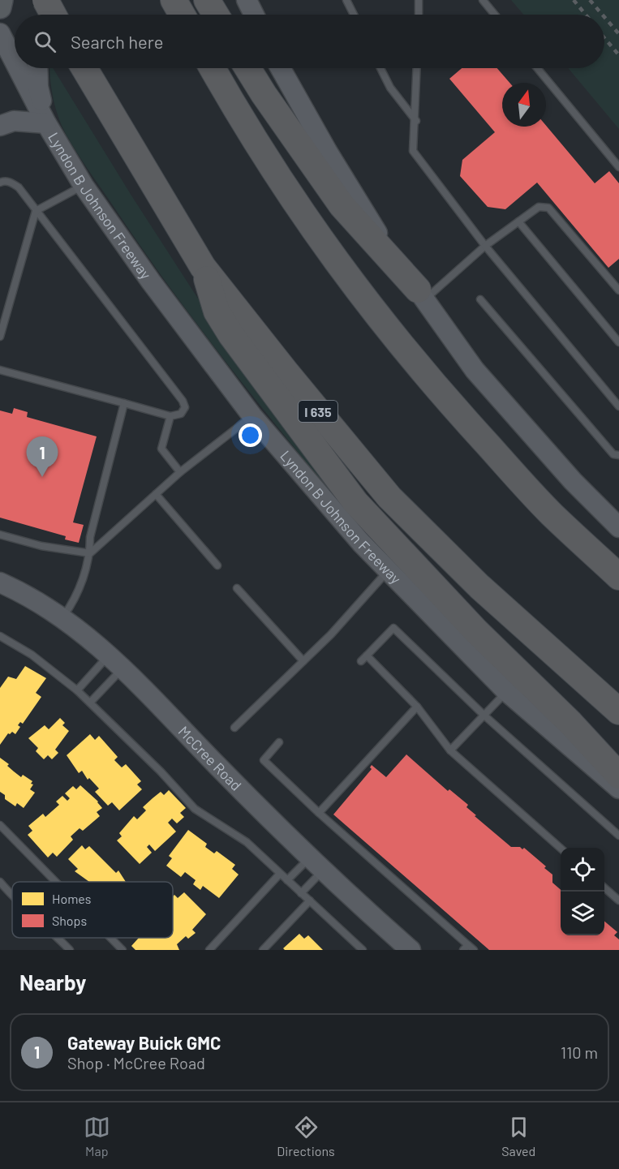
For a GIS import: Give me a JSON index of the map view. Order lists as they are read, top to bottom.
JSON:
{
  "streets": {
    "highway": ["I 635"],
    "main road": ["Lyndon B Johnson Freeway", "McCree Road"]
  },
  "legend": ["Homes", "Shops"],
  "north": "top",
  "page": {
    "search": "Search here",
    "pins": "1",
    "heading": "Nearby",
    "list": [
      {
        "mark": "1",
        "name": "Gateway Buick GMC",
        "note": "Shop · McCree Road",
        "value": "110 m"
      }
    ],
    "nav": ["Map", "Directions", "Saved"]
  }
}
